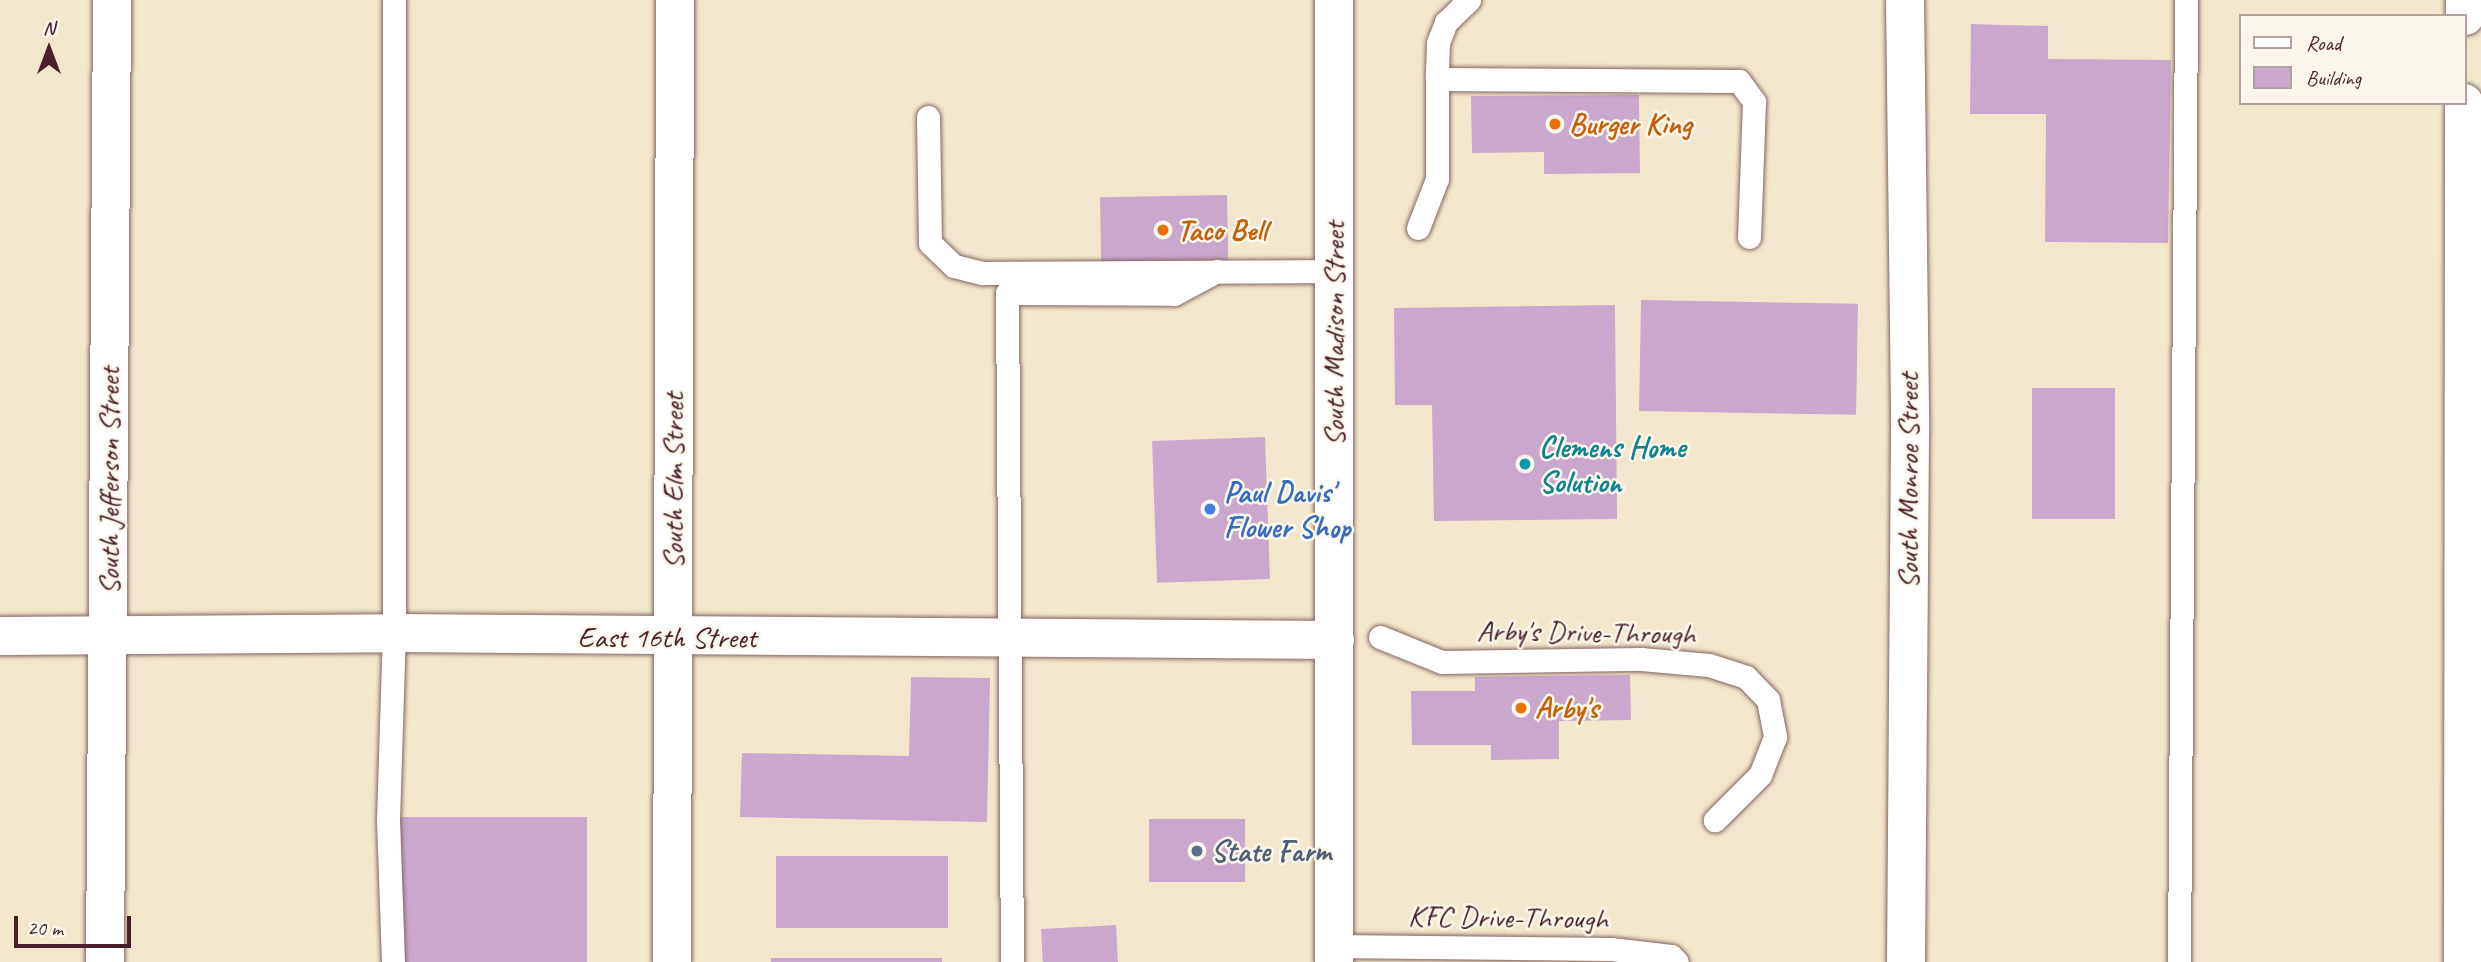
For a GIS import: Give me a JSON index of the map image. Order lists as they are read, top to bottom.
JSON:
{
  "streets": {
    "street": [
      "South Madison Street",
      "South Jefferson Street",
      "South Elm Street",
      "South Monroe Street",
      "East 16th Street"
    ],
    "lane": ["Arby's Drive-Through", "KFC Drive-Through"]
  },
  "crossings": [
    ["South Madison Street", "East 16th Street"],
    ["South Madison Street", "KFC Drive-Through"],
    ["South Jefferson Street", "East 16th Street"],
    ["South Elm Street", "East 16th Street"]
  ],
  "places": [
    "Burger King",
    "Taco Bell",
    "Clemens Home Solution",
    "Paul Davis' Flower Shop",
    "Arby's",
    "State Farm"
  ],
  "legend": ["Road", "Building"],
  "scale_bar": "20 m",
  "north": "top"
}
